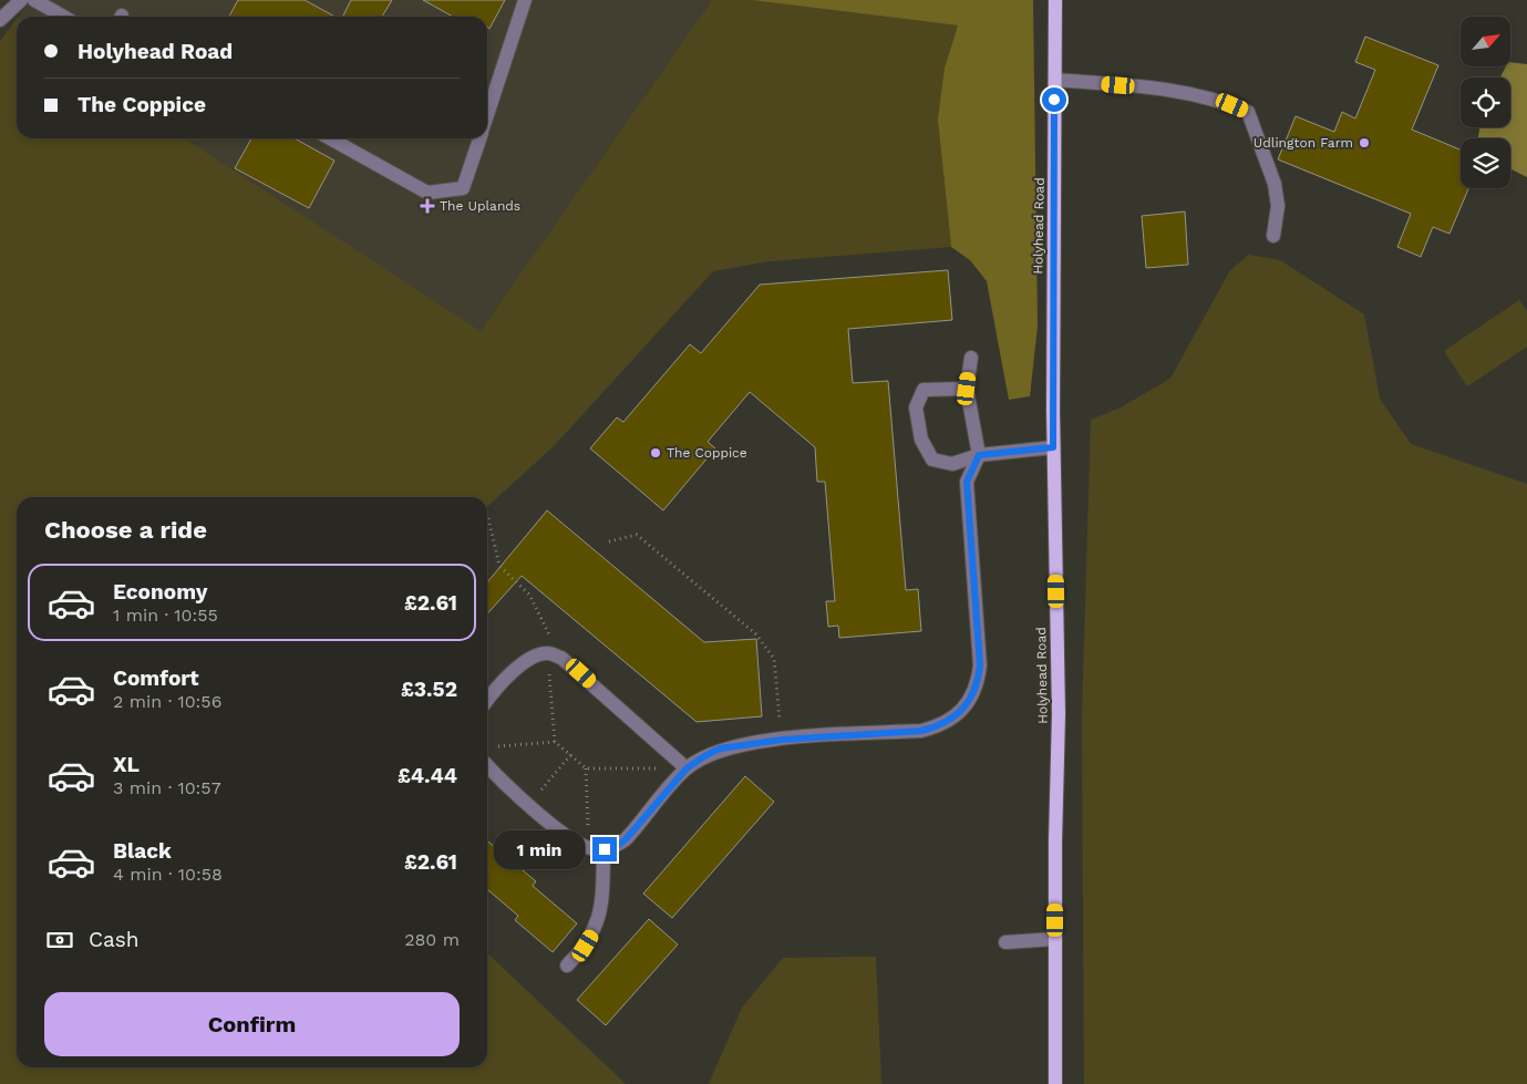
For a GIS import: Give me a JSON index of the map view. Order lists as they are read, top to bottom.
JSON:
{
  "streets": {
    "main road": ["Holyhead Road"]
  },
  "places": {
    "other": ["Udlington Farm", "The Coppice"],
    "health": ["The Uplands"]
  },
  "north": "top right",
  "page": {
    "banner": ["Holyhead Road", "The Coppice"],
    "heading": "Choose a ride",
    "list": [
      {
        "name": "Economy",
        "note": "1 min · 10:55",
        "value": "£2.61"
      },
      {
        "name": "Comfort",
        "note": "2 min · 10:56",
        "value": "£3.52"
      },
      {
        "name": "XL",
        "note": "3 min · 10:57",
        "value": "£4.44"
      },
      {
        "name": "Black",
        "note": "4 min · 10:58",
        "value": "£2.61"
      }
    ],
    "bubble": "1 min",
    "pay": ["Cash", "280 m"],
    "buttons": "Confirm"
  }
}
